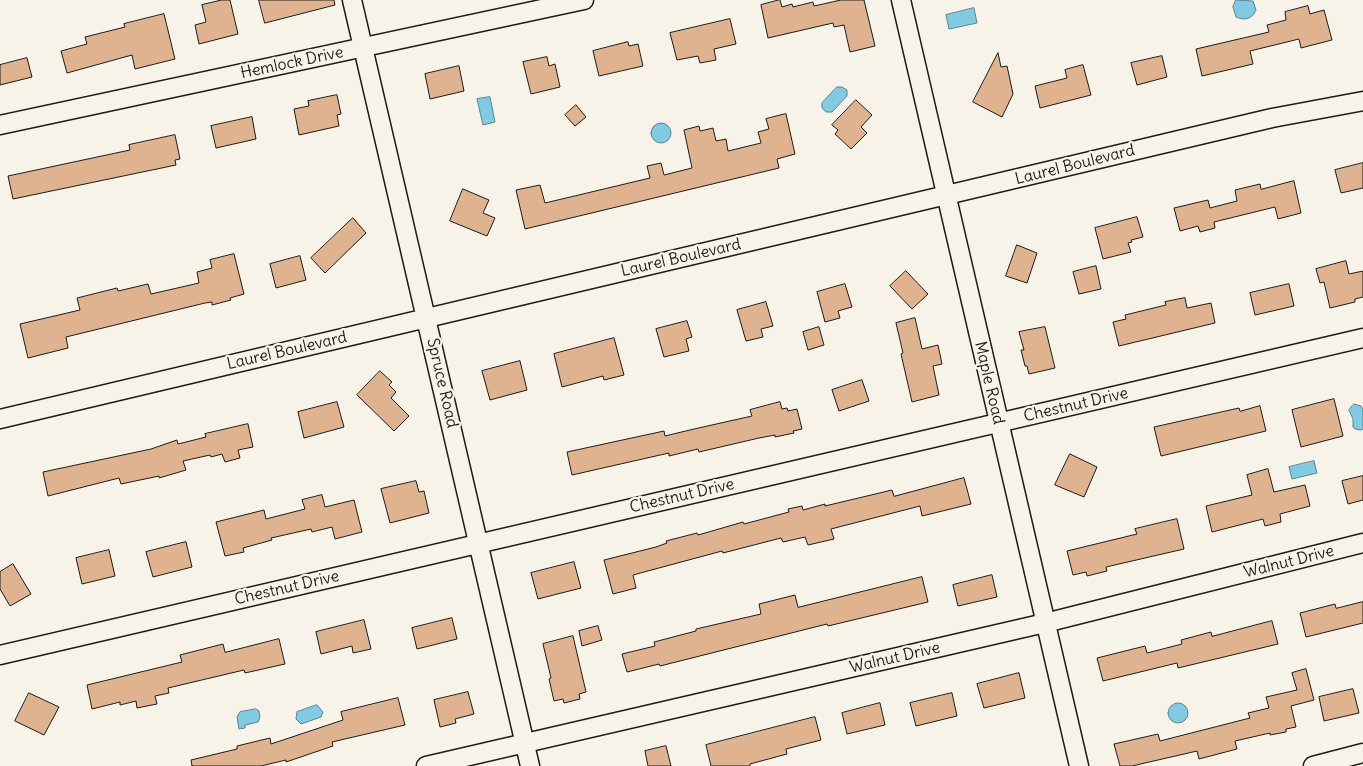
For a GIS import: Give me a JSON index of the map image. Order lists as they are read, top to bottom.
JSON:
{
  "streets": {
    "street": [
      "Hemlock Drive",
      "Laurel Boulevard",
      "Spruce Road",
      "Maple Road",
      "Chestnut Drive",
      "Walnut Drive"
    ]
  },
  "crossings": [
    ["Hemlock Drive", "Spruce Road"],
    ["Laurel Boulevard", "Spruce Road"],
    ["Laurel Boulevard", "Maple Road"],
    ["Spruce Road", "Chestnut Drive"],
    ["Spruce Road", "Walnut Drive"],
    ["Maple Road", "Chestnut Drive"],
    ["Maple Road", "Walnut Drive"]
  ]
}
